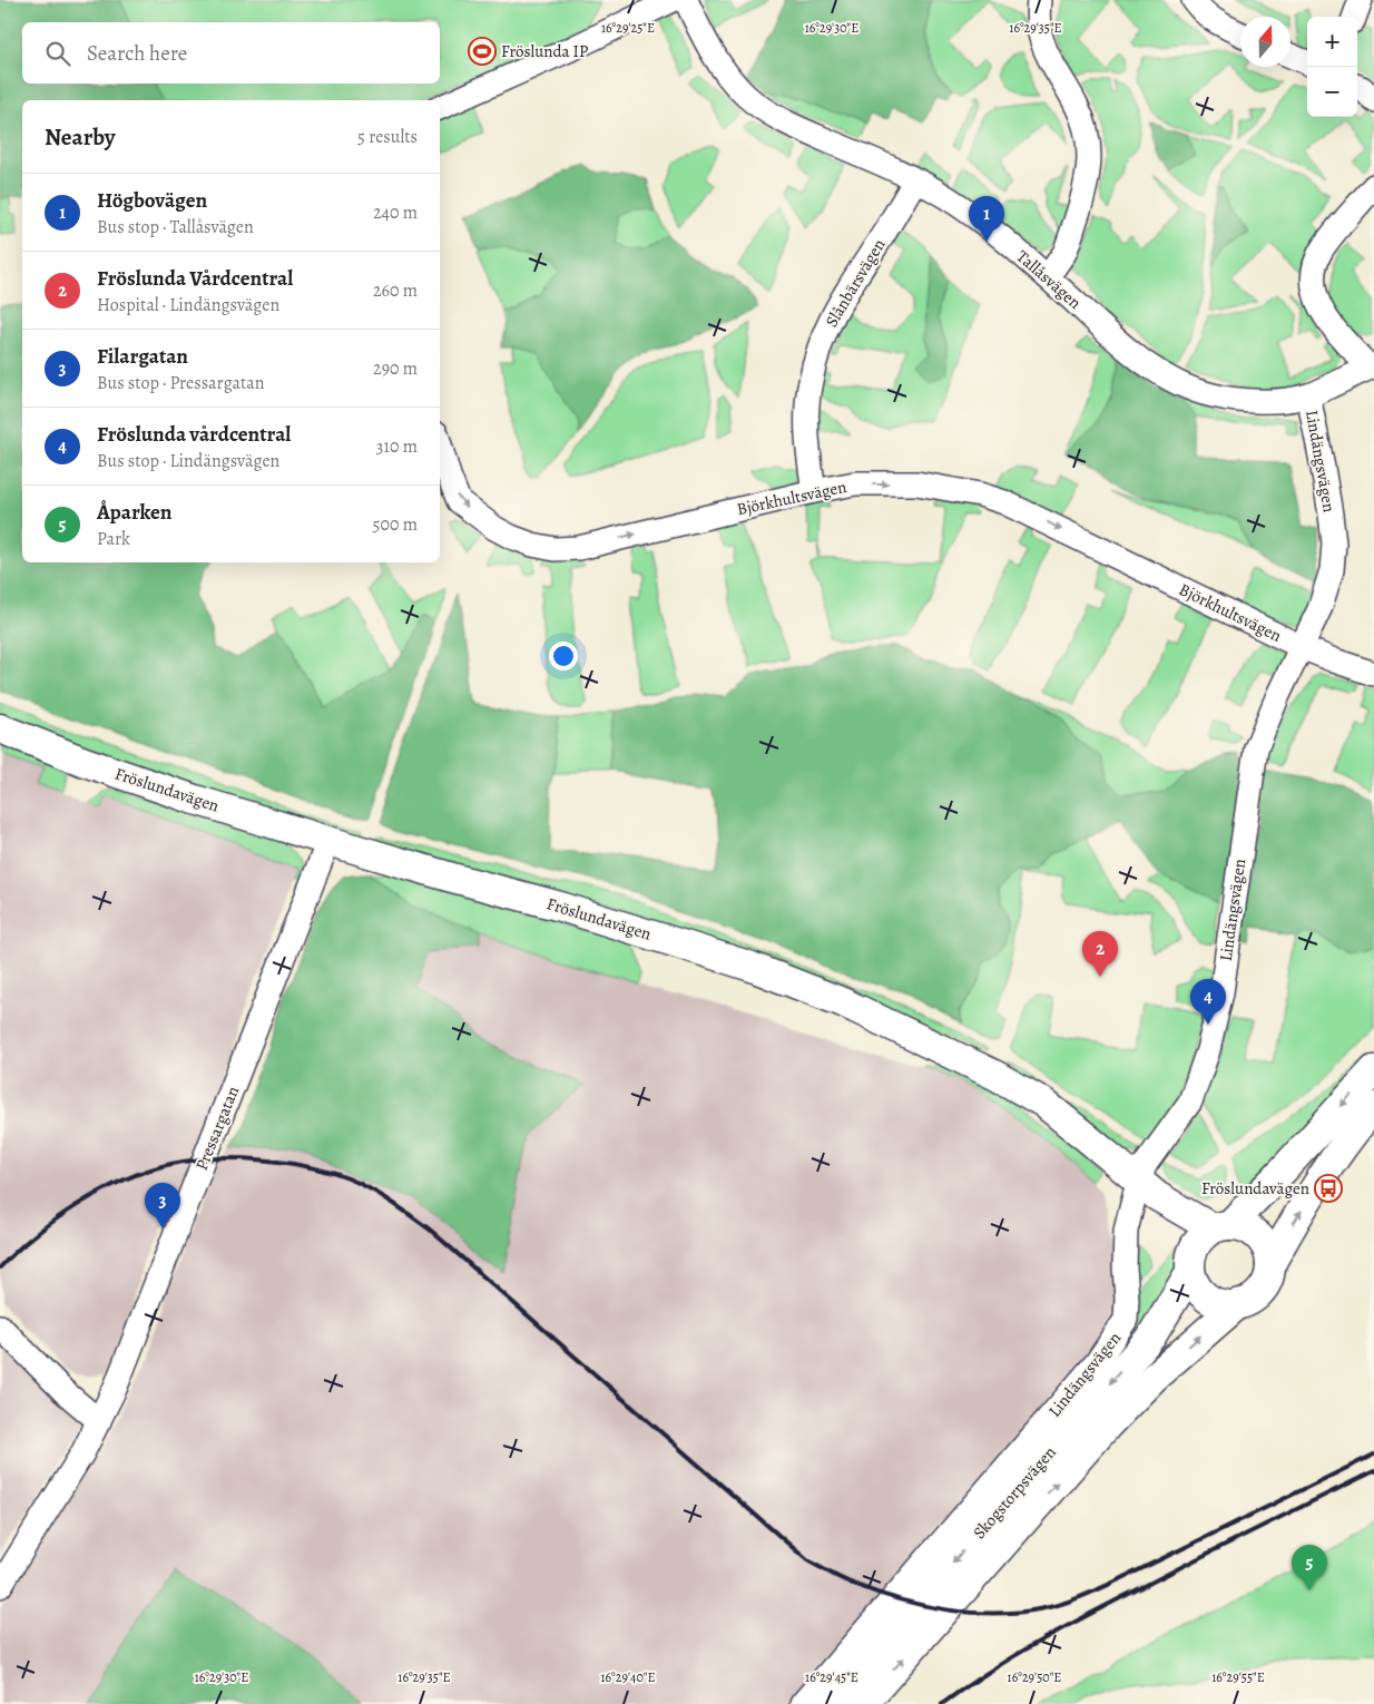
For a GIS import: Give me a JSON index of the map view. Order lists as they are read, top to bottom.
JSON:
{
  "streets": {
    "main road": ["Fröslundavägen", "Skogstorpsvägen"],
    "street": [
      "Tallåsvägen",
      "Slånbärsvägen",
      "Lindängsvägen",
      "Björkhultsvägen",
      "Pressargatan"
    ]
  },
  "crossings": [
    ["Tallåsvägen", "Slånbärsvägen"],
    ["Tallåsvägen", "Lindängsvägen"],
    ["Slånbärsvägen", "Björkhultsvägen"],
    ["Lindängsvägen", "Björkhultsvägen"],
    ["Lindängsvägen", "Fröslundavägen"],
    ["Fröslundavägen", "Pressargatan"],
    ["Fröslundavägen", "Skogstorpsvägen"]
  ],
  "one_way": ["Björkhultsvägen"],
  "places": {
    "sports": ["Fröslunda IP"],
    "bus stop": ["Fröslundavägen"]
  },
  "north": "top",
  "page": {
    "map_buttons": ["+", "−"],
    "search": "Search here",
    "heading": ["Nearby", "5 results"],
    "list": [
      {
        "mark": "1",
        "name": "Högbovägen",
        "note": "Bus stop · Tallåsvägen",
        "value": "240 m"
      },
      {
        "mark": "2",
        "name": "Fröslunda Vårdcentral",
        "note": "Hospital · Lindängsvägen",
        "value": "260 m"
      },
      {
        "mark": "3",
        "name": "Filargatan",
        "note": "Bus stop · Pressargatan",
        "value": "290 m"
      },
      {
        "mark": "4",
        "name": "Fröslunda vårdcentral",
        "note": "Bus stop · Lindängsvägen",
        "value": "310 m"
      },
      {
        "mark": "5",
        "name": "Åparken",
        "note": "Park",
        "value": "500 m"
      }
    ],
    "pins": [
      "1",
      "2",
      "4",
      "3",
      "5"
    ]
  },
  "coordinates": [
    "16°29'25\"E",
    "16°29'30\"E",
    "16°29'35\"E",
    "16°29'40\"E",
    "16°29'45\"E",
    "16°29'50\"E",
    "16°29'55\"E"
  ]
}
